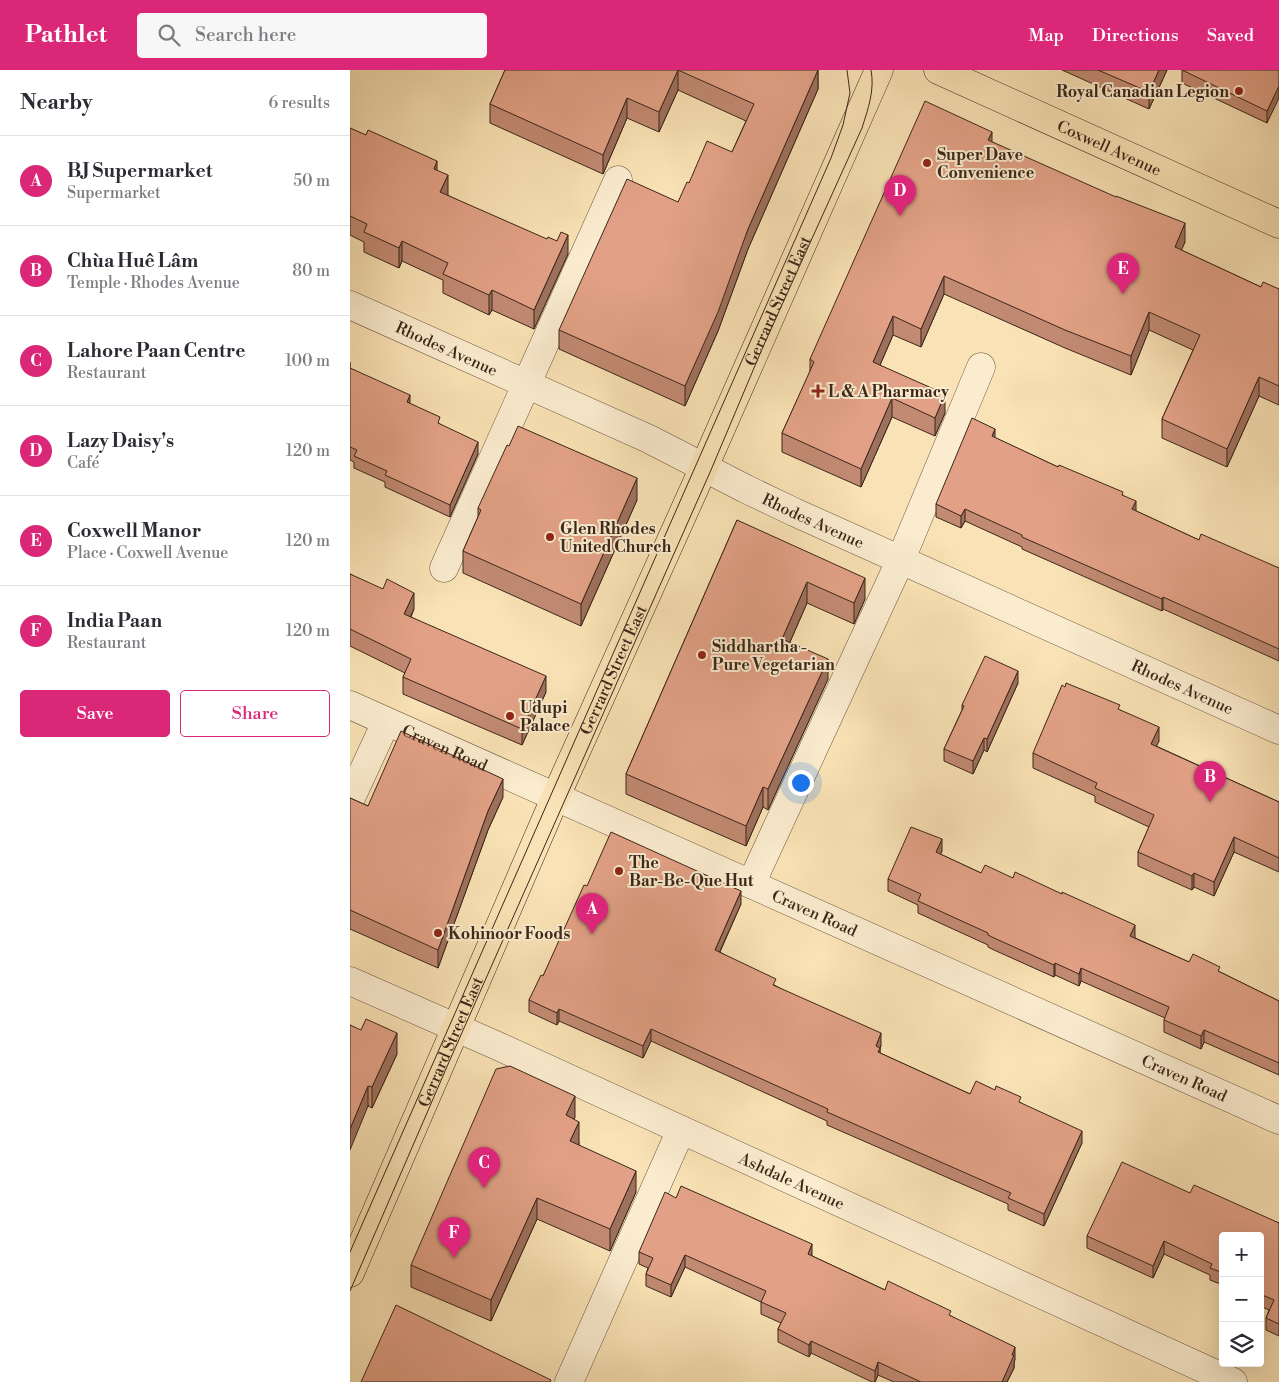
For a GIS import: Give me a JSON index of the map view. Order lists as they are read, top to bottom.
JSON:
{
  "streets": {
    "main road": ["Coxwell Avenue", "Gerrard Street East"],
    "street": ["Rhodes Avenue", "Craven Road", "Ashdale Avenue"]
  },
  "crossings": [
    ["Gerrard Street East", "Rhodes Avenue"],
    ["Gerrard Street East", "Craven Road"],
    ["Gerrard Street East", "Ashdale Avenue"]
  ],
  "places": {
    "other": [
      "Royal Canadian Legion",
      "Super Dave Convenience",
      "Glen Rhodes United Church",
      "Siddhartha - Pure Vegetarian",
      "Udupi Palace",
      "The Bar-Be-Que Hut",
      "Kohinoor Foods"
    ],
    "health": ["L & A Pharmacy"]
  },
  "page": {
    "header": "Pathlet",
    "search": "Search here",
    "nav": ["Map", "Directions", "Saved"],
    "heading": ["Nearby", "6 results"],
    "list": [
      {
        "mark": "A",
        "name": "BJ Supermarket",
        "note": "Supermarket",
        "value": "50 m"
      },
      {
        "mark": "B",
        "name": "Chùa Huê Lâm",
        "note": "Temple · Rhodes Avenue",
        "value": "80 m"
      },
      {
        "mark": "C",
        "name": "Lahore Paan Centre",
        "note": "Restaurant",
        "value": "100 m"
      },
      {
        "mark": "D",
        "name": "Lazy Daisy's",
        "note": "Café",
        "value": "120 m"
      },
      {
        "mark": "E",
        "name": "Coxwell Manor",
        "note": "Place · Coxwell Avenue",
        "value": "120 m"
      },
      {
        "mark": "F",
        "name": "India Paan",
        "note": "Restaurant",
        "value": "120 m"
      }
    ],
    "pins": [
      "D",
      "E",
      "B",
      "A",
      "C",
      "F"
    ],
    "buttons": ["Save", "Share"],
    "map_buttons": ["+", "−"]
  }
}
